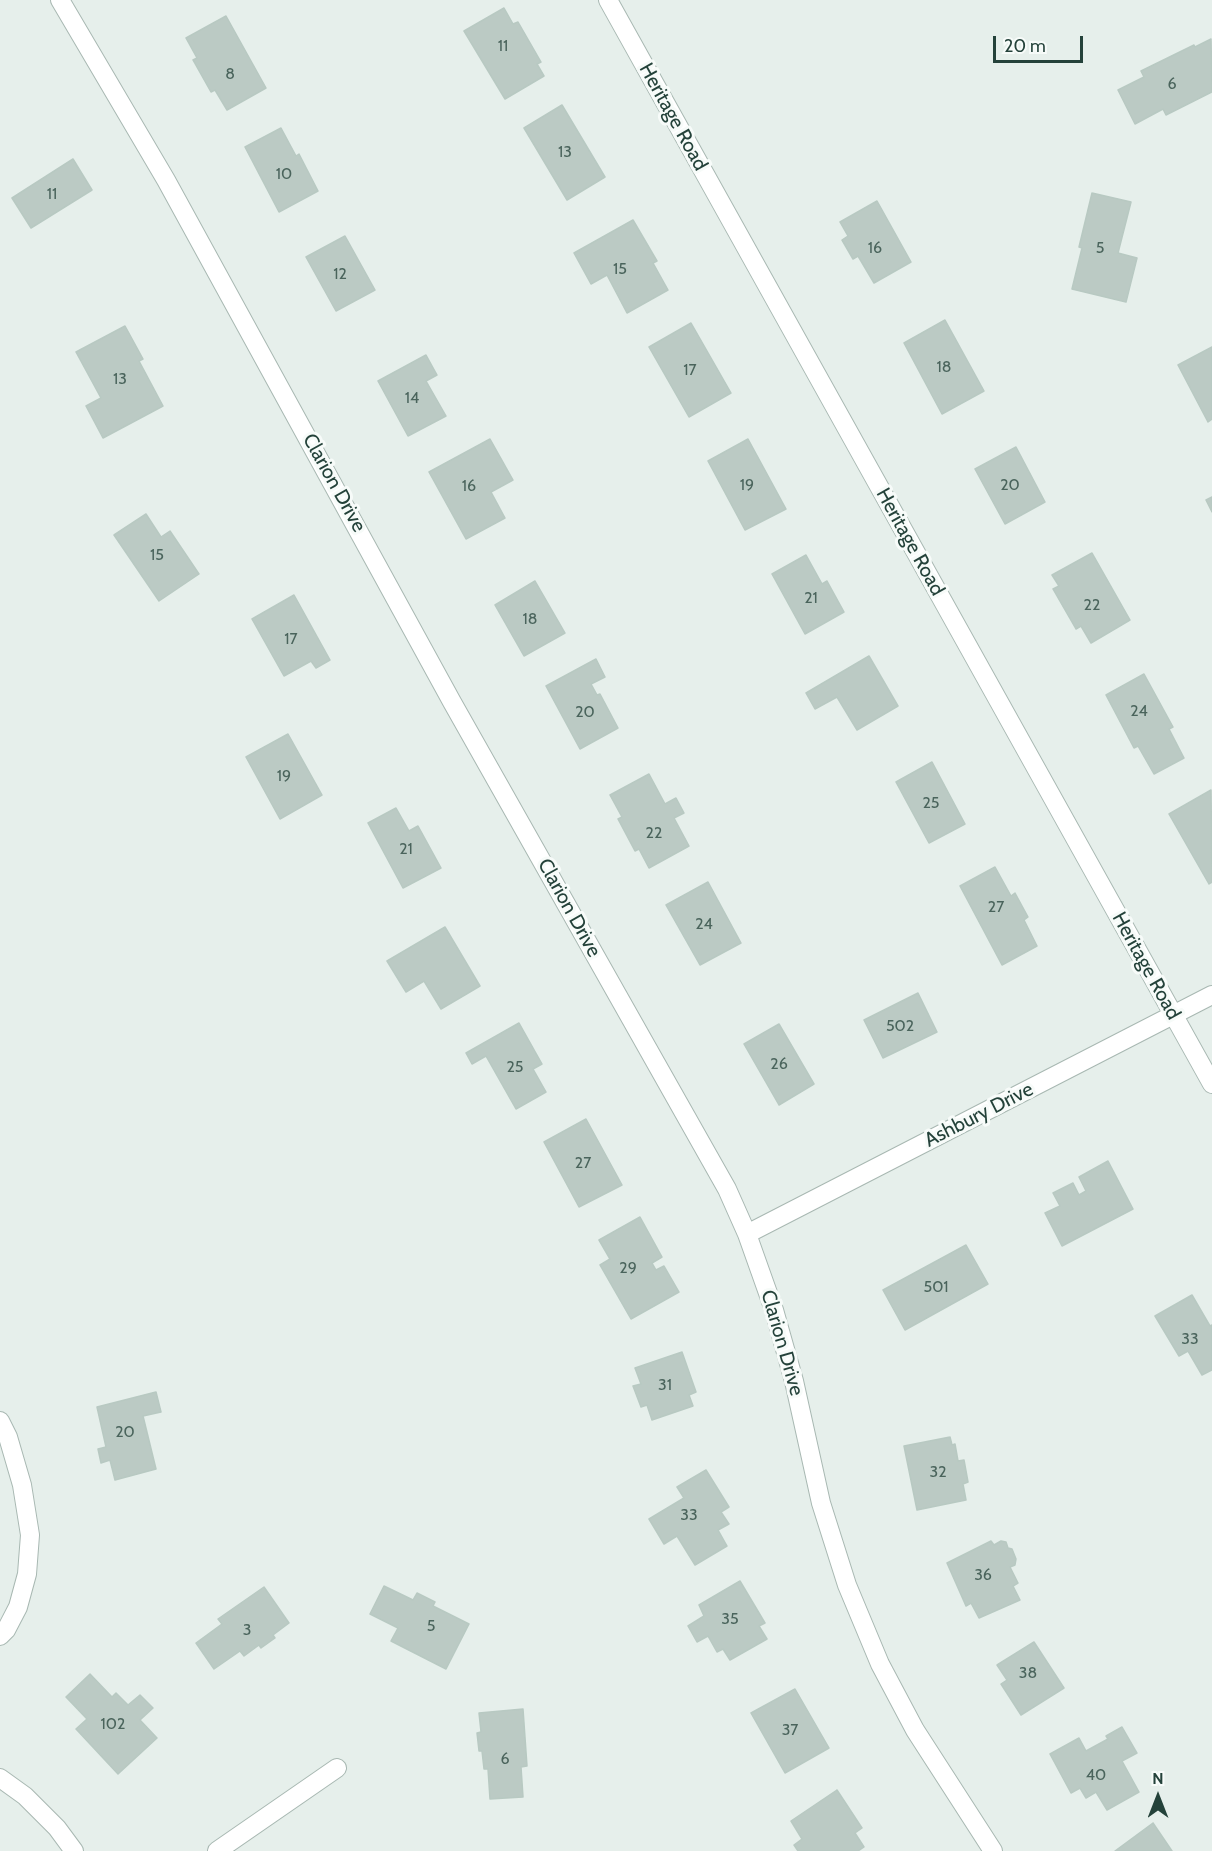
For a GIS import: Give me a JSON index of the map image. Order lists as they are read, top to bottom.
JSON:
{
  "streets": {
    "street": ["Heritage Road", "Clarion Drive", "Ashbury Drive"]
  },
  "crossings": [
    ["Heritage Road", "Ashbury Drive"],
    ["Clarion Drive", "Ashbury Drive"]
  ],
  "house_numbers": [
    "11",
    "8",
    "6",
    "13",
    "10",
    "11",
    "16",
    "5",
    "15",
    "12",
    "18",
    "17",
    "13",
    "14",
    "19",
    "20",
    "16",
    "15",
    "21",
    "22",
    "18",
    "17",
    "24",
    "20",
    "19",
    "25",
    "22",
    "21",
    "27",
    "24",
    "502",
    "26",
    "25",
    "27",
    "29",
    "501",
    "33",
    "31",
    "20",
    "32",
    "33",
    "36",
    "35",
    "5",
    "3",
    "38",
    "102",
    "37",
    "6",
    "40"
  ],
  "scale_bar": "20 m",
  "north": "top"
}
